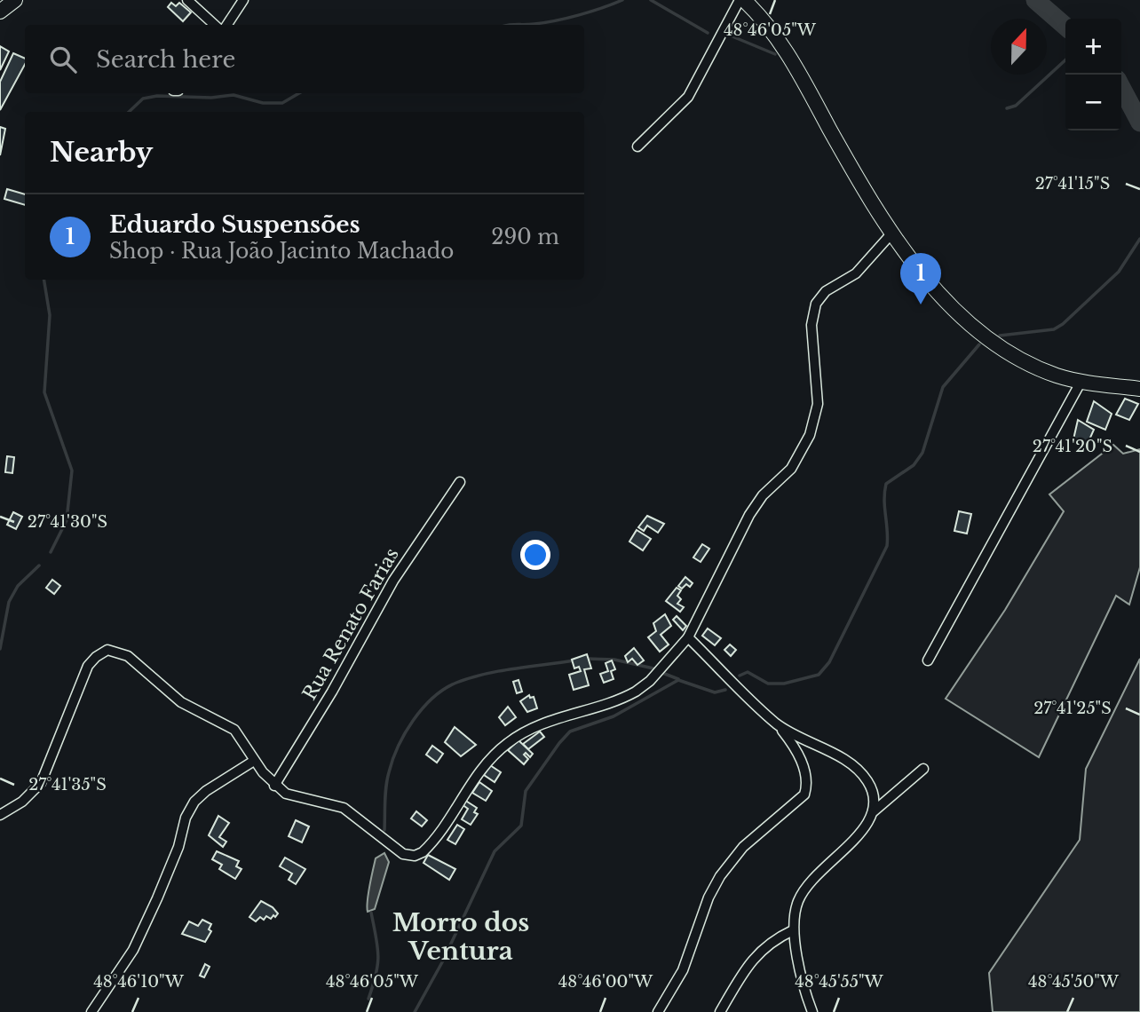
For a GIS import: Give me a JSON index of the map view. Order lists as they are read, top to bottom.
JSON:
{
  "streets": {
    "street": ["Rua Renato Farias"]
  },
  "districts": ["Morro dos Ventura"],
  "north": "top",
  "page": {
    "map_buttons": ["+", "−"],
    "search": "Search here",
    "heading": "Nearby",
    "list": [
      {
        "mark": "1",
        "name": "Eduardo Suspensões",
        "note": "Shop · Rua João Jacinto Machado",
        "value": "290 m"
      }
    ],
    "pins": "1"
  },
  "coordinates": [
    "48°46'05\"W",
    "27°41'15\"S",
    "27°41'20\"S",
    "27°41'30\"S",
    "27°41'25\"S",
    "27°41'35\"S",
    "48°46'10\"W",
    "48°46'00\"W",
    "48°45'55\"W",
    "48°45'50\"W"
  ]
}
